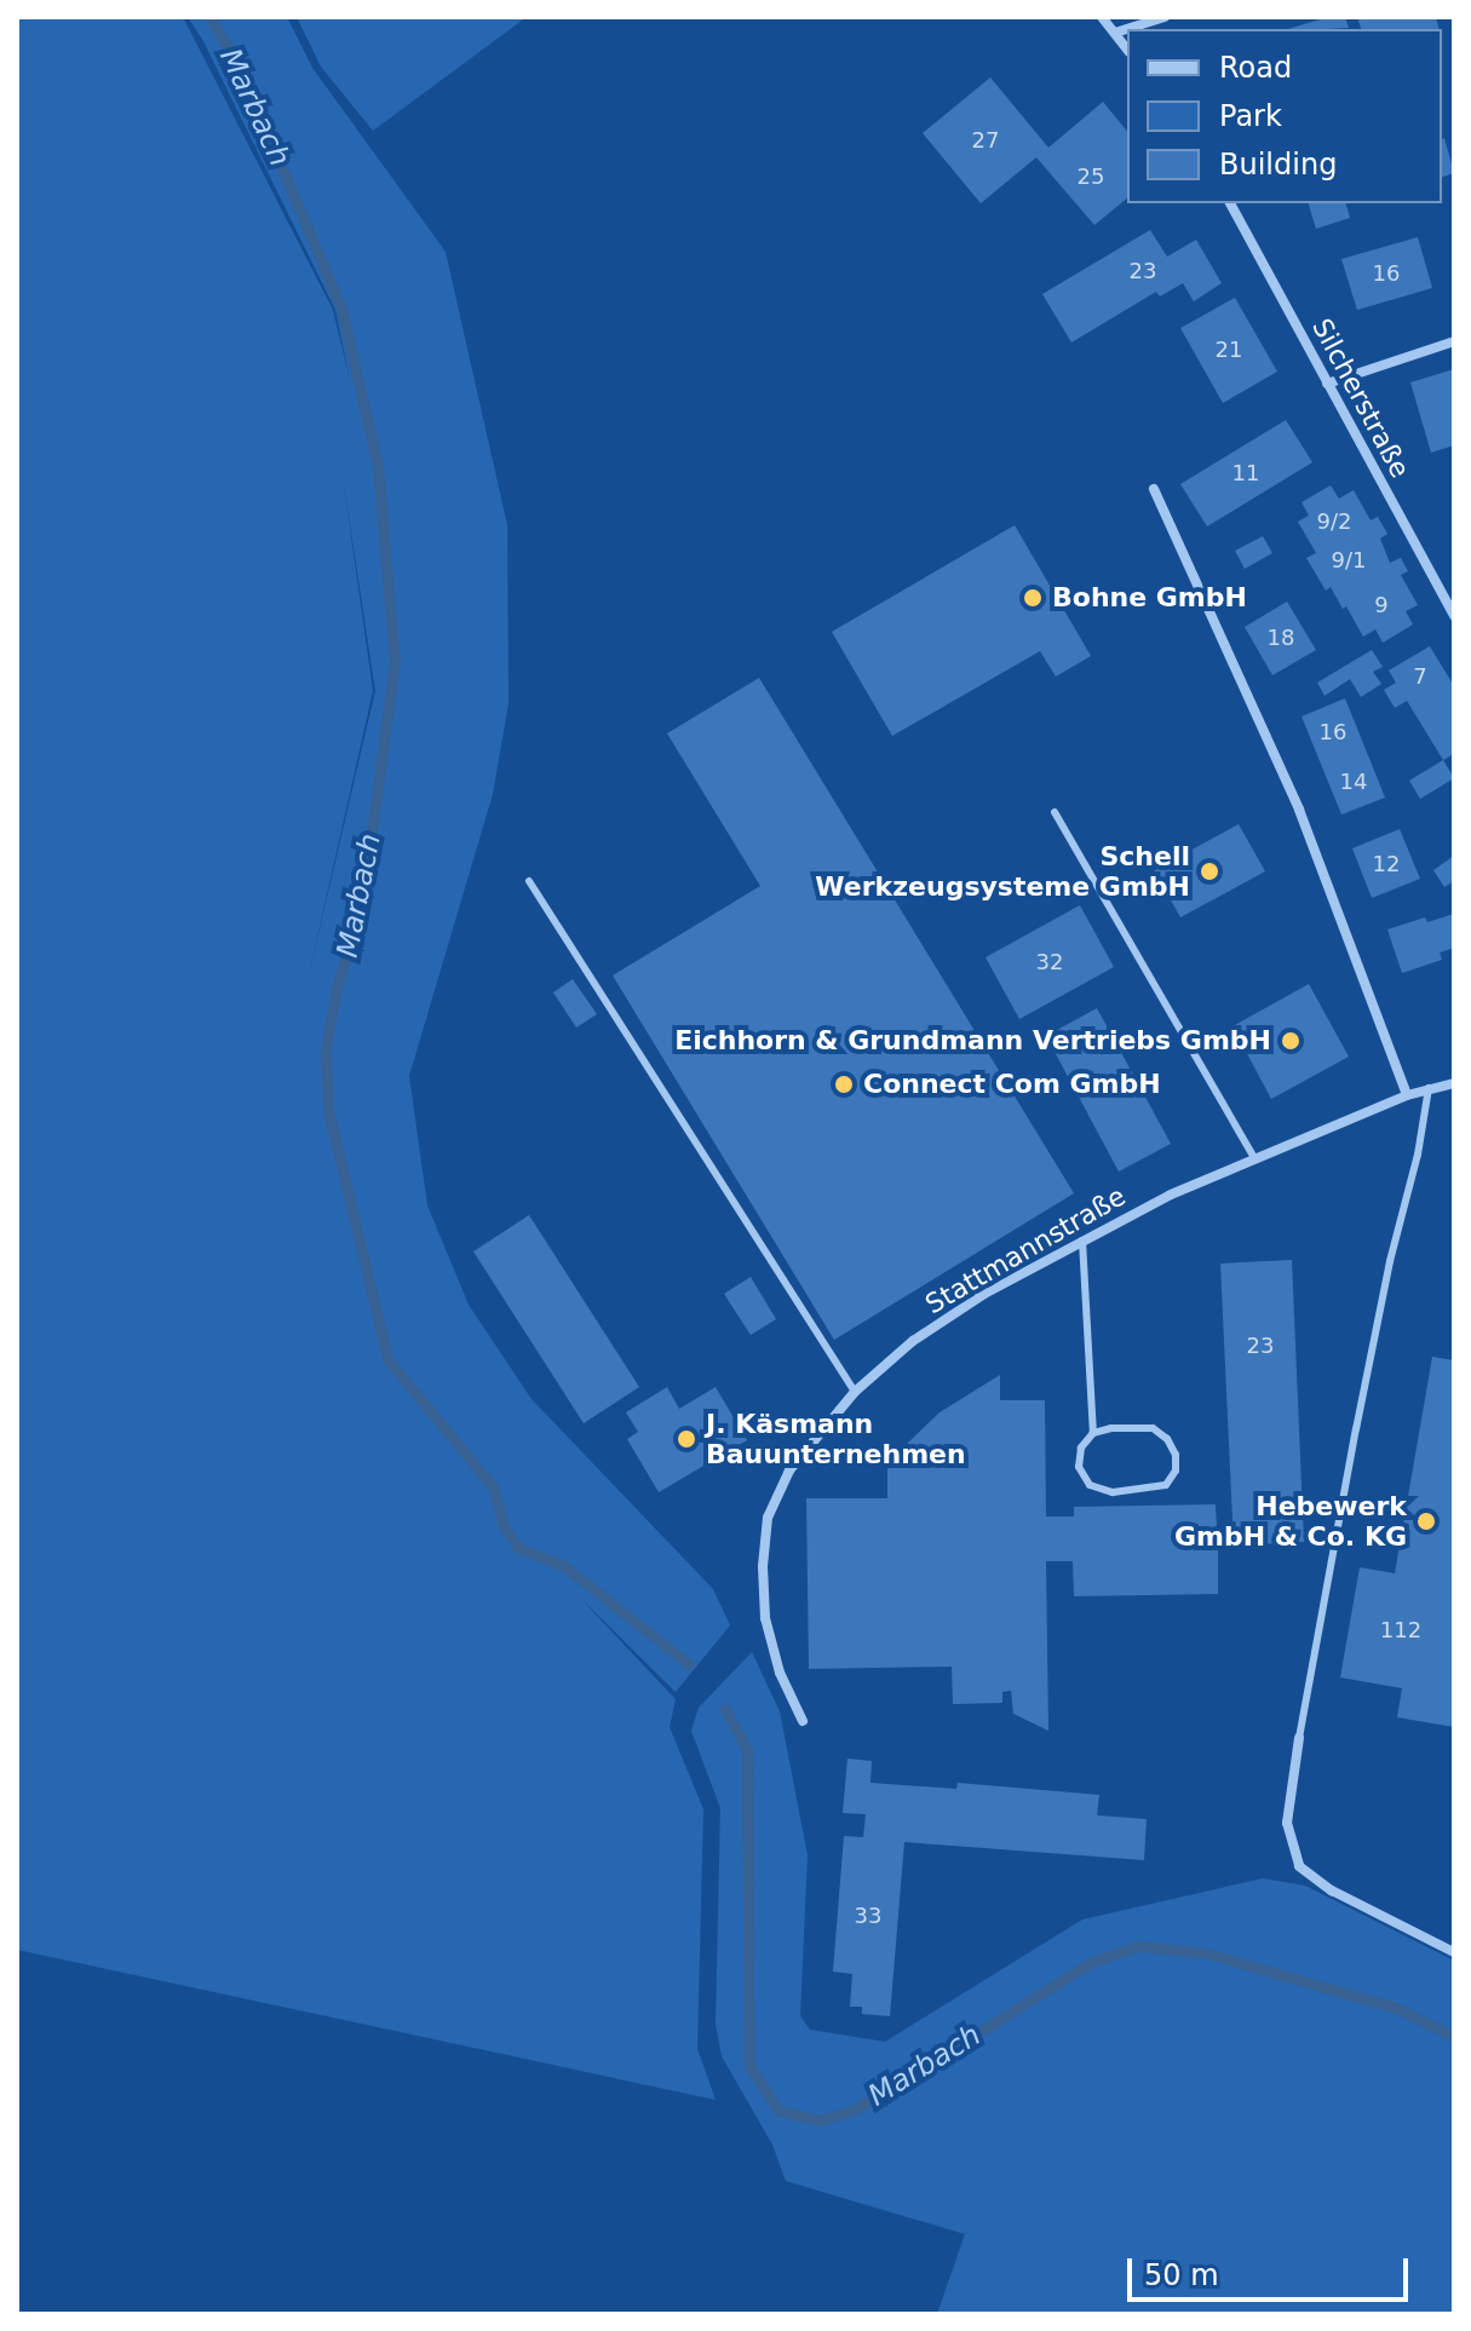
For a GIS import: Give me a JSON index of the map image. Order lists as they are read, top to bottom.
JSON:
{
  "streets": {
    "street": ["Silcherstraße", "Stattmannstraße"]
  },
  "water": ["Marbach"],
  "places": [
    "Bohne GmbH",
    "Schell Werkzeugsysteme GmbH",
    "Eichhorn & Grundmann Vertriebs GmbH",
    "Connect Com GmbH",
    "J. Käsmann Bauunternehmen",
    "Hebewerk GmbH & Co. KG"
  ],
  "house_numbers": [
    "27",
    "25",
    "23",
    "16",
    "21",
    "11",
    "9/2",
    "9/1",
    "9",
    "18",
    "7",
    "16",
    "14",
    "12",
    "32",
    "23",
    "112",
    "33"
  ],
  "legend": ["Road", "Park", "Building"],
  "scale_bar": "50 m"
}
